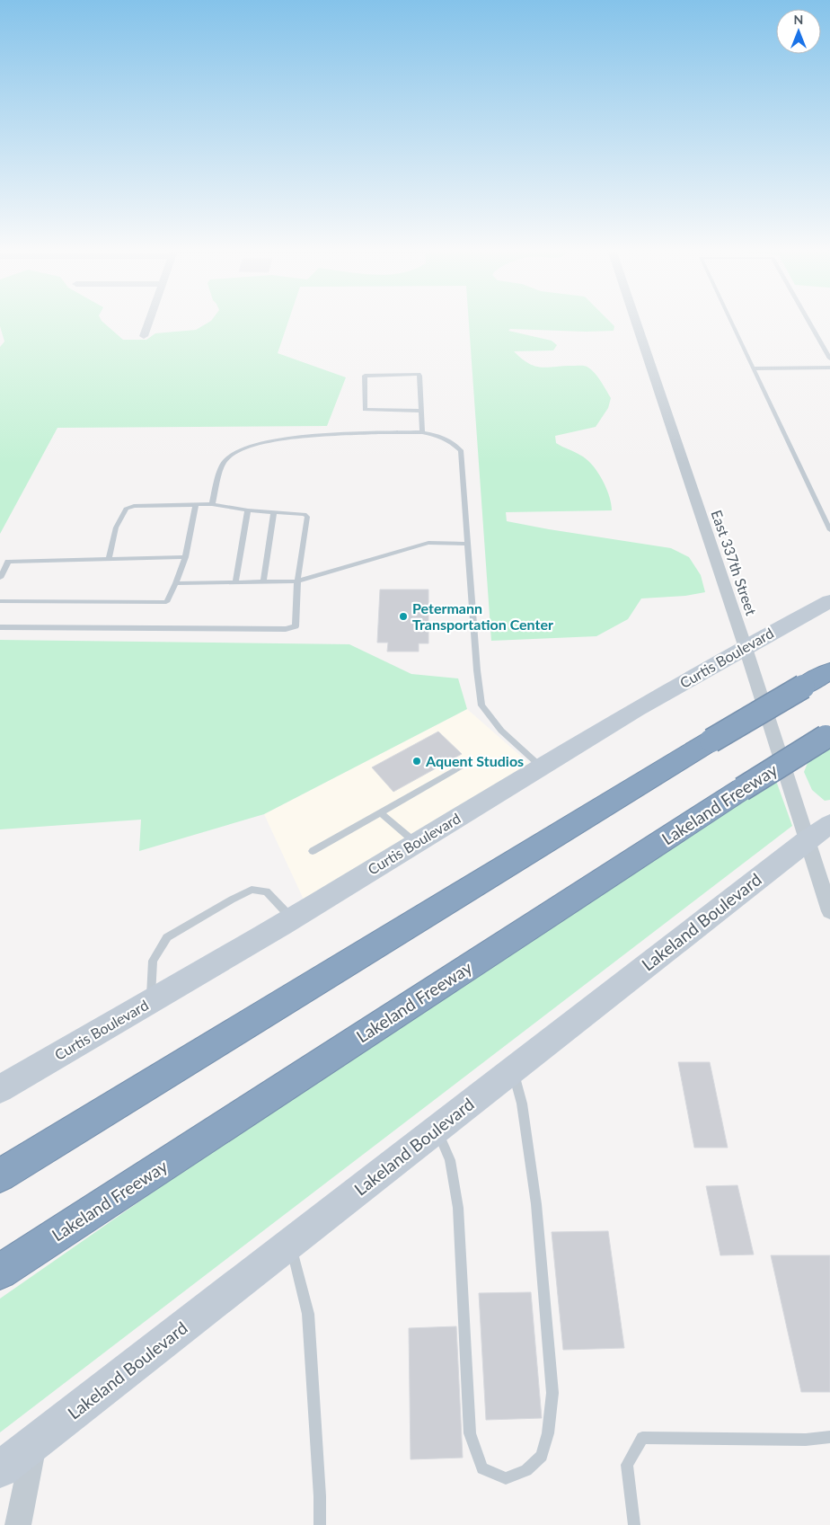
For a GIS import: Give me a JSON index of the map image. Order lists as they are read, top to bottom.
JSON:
{
  "streets": {
    "highway": ["Lakeland Freeway"],
    "street": ["East 337th Street", "Curtis Boulevard", "Lakeland Boulevard"]
  },
  "crossings": [
    ["East 337th Street", "Curtis Boulevard"],
    ["East 337th Street", "Lakeland Boulevard"]
  ],
  "places": ["Petermann Transportation Center", "Aquent Studios"],
  "north": "top"
}
